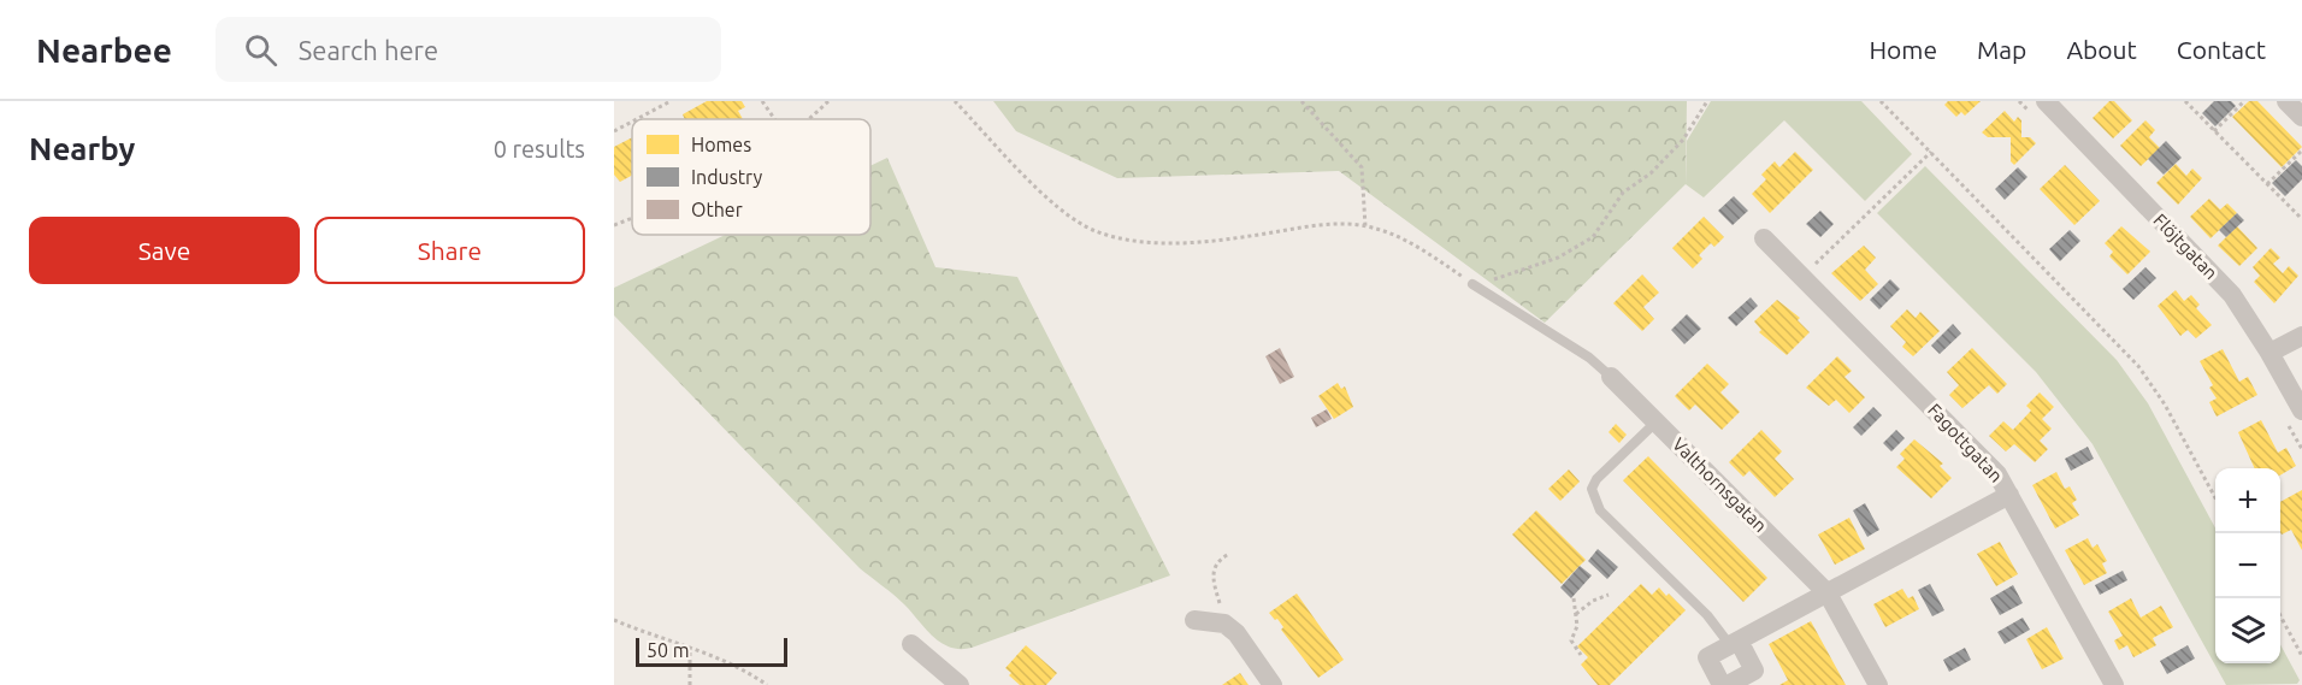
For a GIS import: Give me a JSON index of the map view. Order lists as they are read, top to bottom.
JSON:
{
  "streets": {
    "street": ["Flöjtgatan", "Fagottgatan", "Valthornsgatan"]
  },
  "legend": ["Homes", "Industry", "Other"],
  "scale_bar": "50 m",
  "page": {
    "header": "Nearbee",
    "search": "Search here",
    "nav": [
      "Home",
      "Map",
      "About",
      "Contact"
    ],
    "heading": ["Nearby", "0 results"],
    "buttons": ["Save", "Share"],
    "map_buttons": ["+", "−"],
    "scale": "50 m"
  }
}
